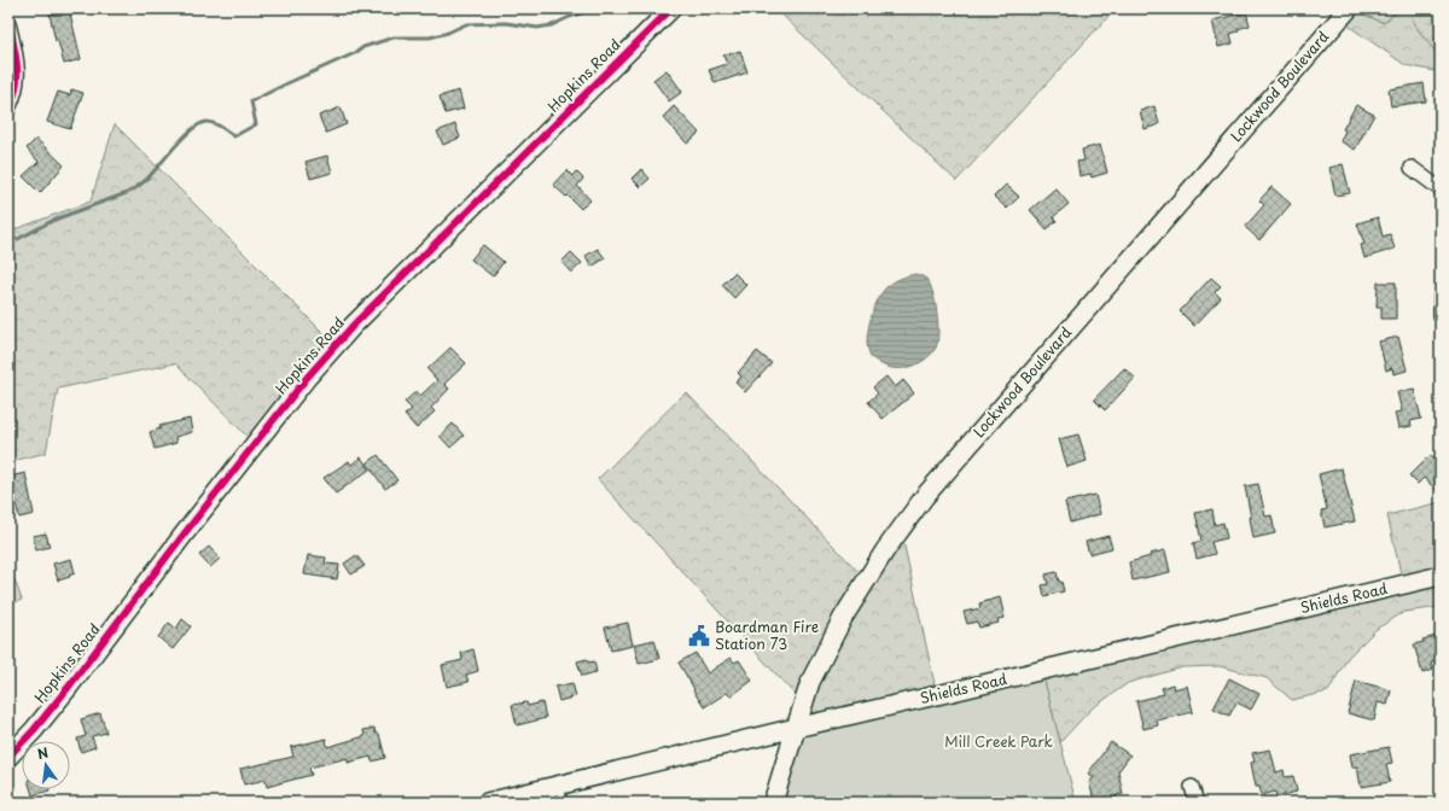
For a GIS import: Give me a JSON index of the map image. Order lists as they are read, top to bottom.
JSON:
{
  "streets": {
    "main road": ["Hopkins Road", "Lockwood Boulevard", "Shields Road"]
  },
  "crossings": [
    ["Lockwood Boulevard", "Shields Road"]
  ],
  "parks": ["Mill Creek Park"],
  "places": {
    "public building": ["Boardman Fire Station 73"]
  },
  "north": "top"
}
